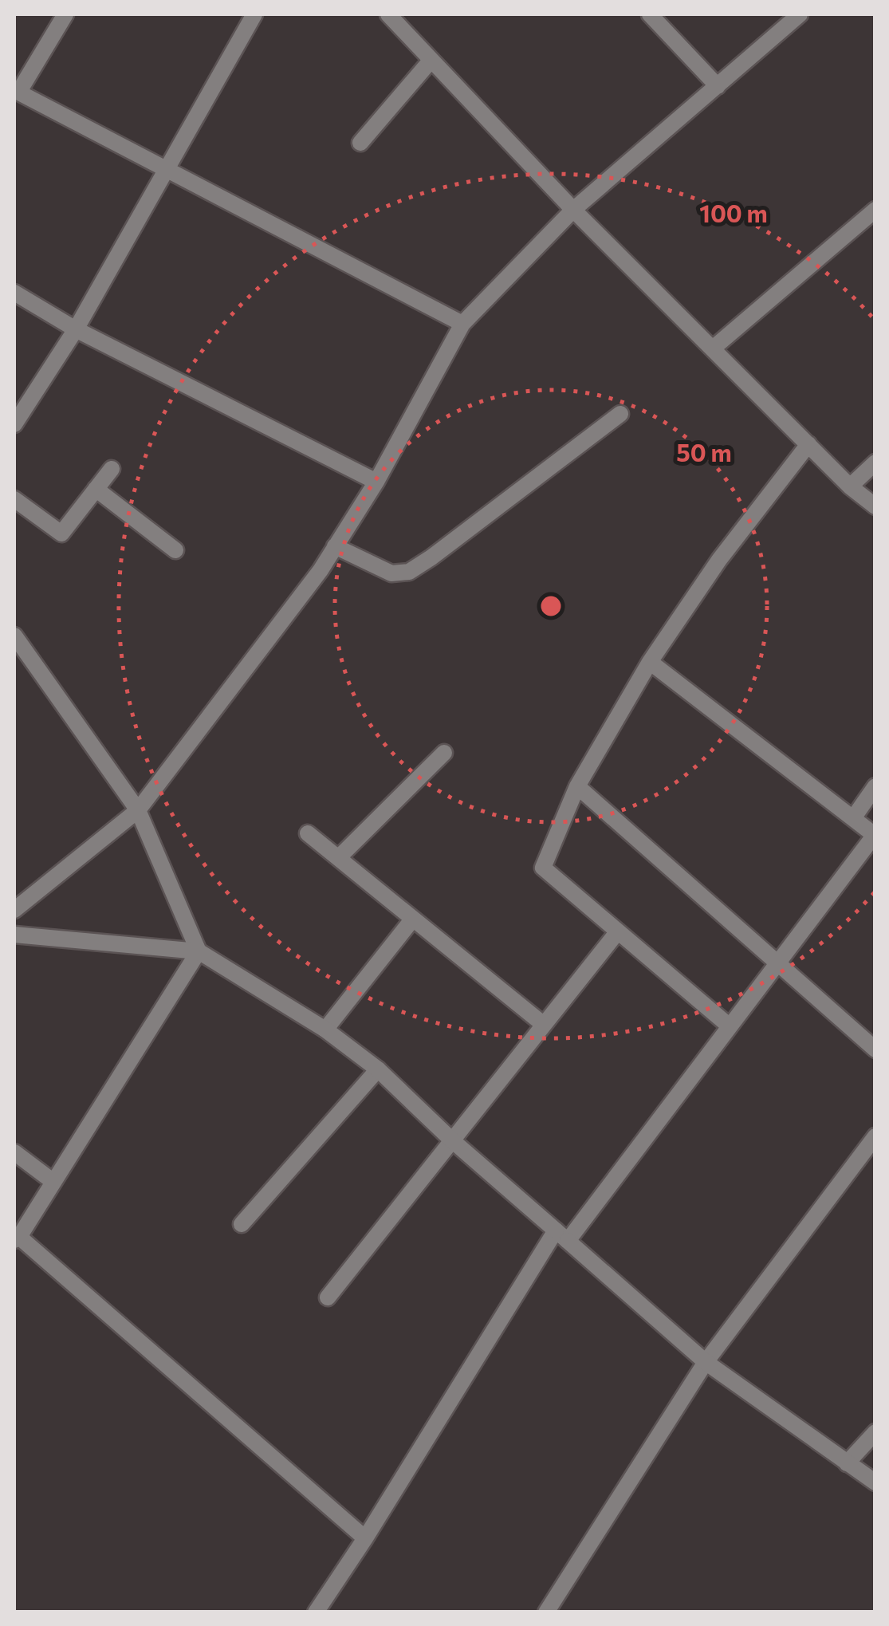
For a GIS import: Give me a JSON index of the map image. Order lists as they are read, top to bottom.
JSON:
{
  "rings": ["100 m", "50 m"]
}
